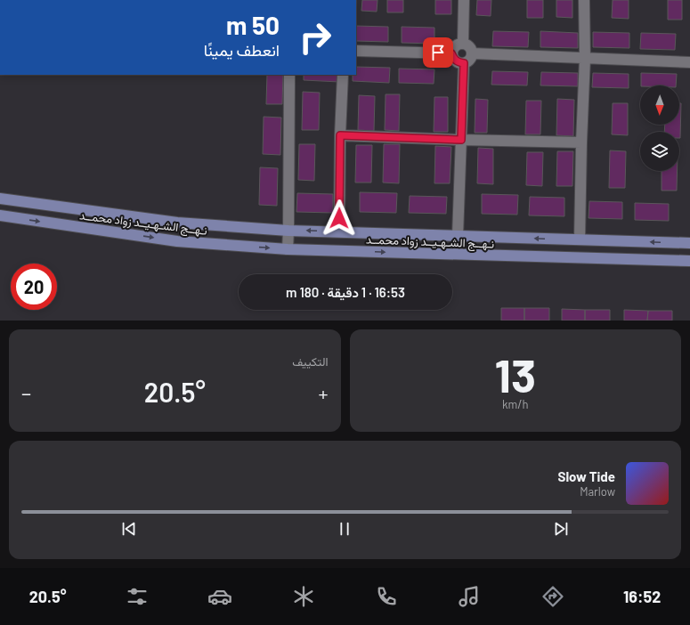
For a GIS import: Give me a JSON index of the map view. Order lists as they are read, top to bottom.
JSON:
{
  "streets": {
    "main road": ["نـهــج الشـهـيــد زواد محمــد"]
  },
  "north": "bottom",
  "page": {
    "turn": ["50 m", "انعطف يمينًا"],
    "limit": "20",
    "trip": "16:53 · 1 دقيقة · 180 m",
    "tile": [
      ["13", "km/h"],
      "التكييف"
    ],
    "heat": ["−", "20.5°", "+"],
    "song": ["Slow Tide", "Marlow"],
    "tabs": ["16:52", "20.5°"]
  }
}
